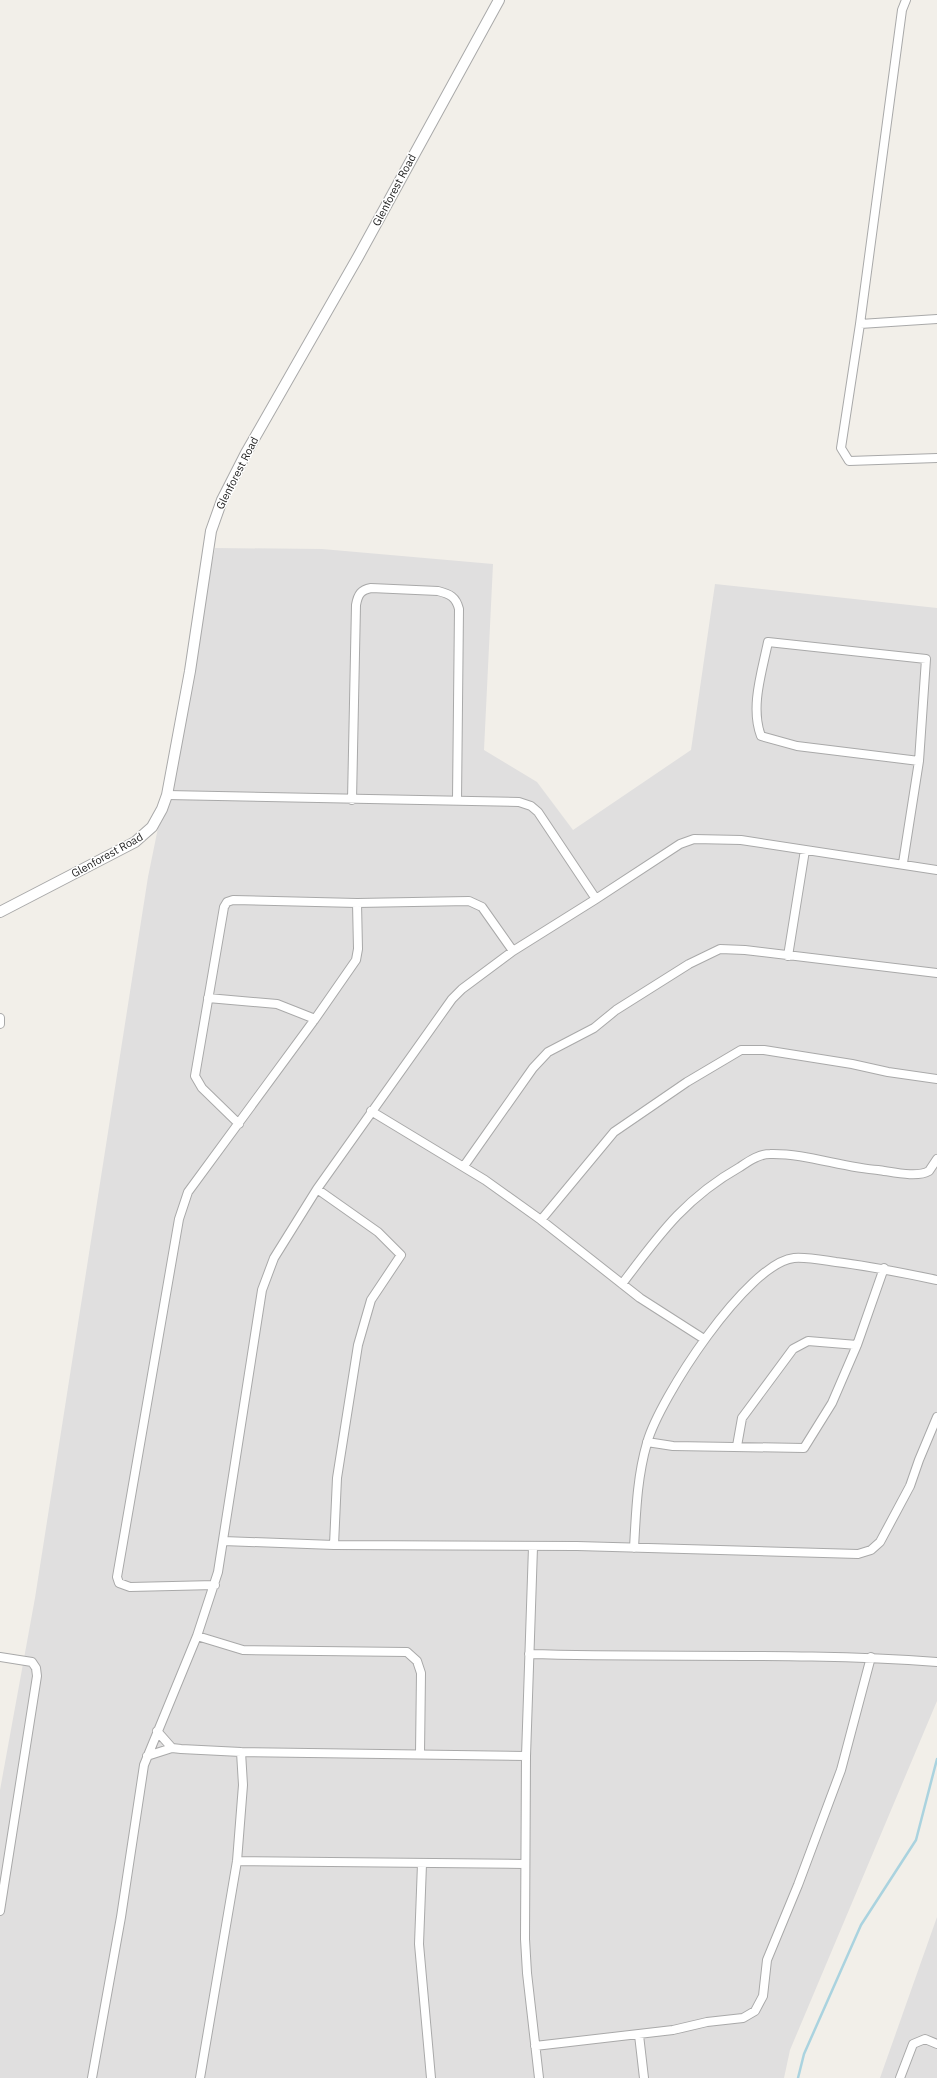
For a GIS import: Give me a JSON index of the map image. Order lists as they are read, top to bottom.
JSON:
{
  "streets": {
    "street": ["Glenforest Road"]
  }
}
